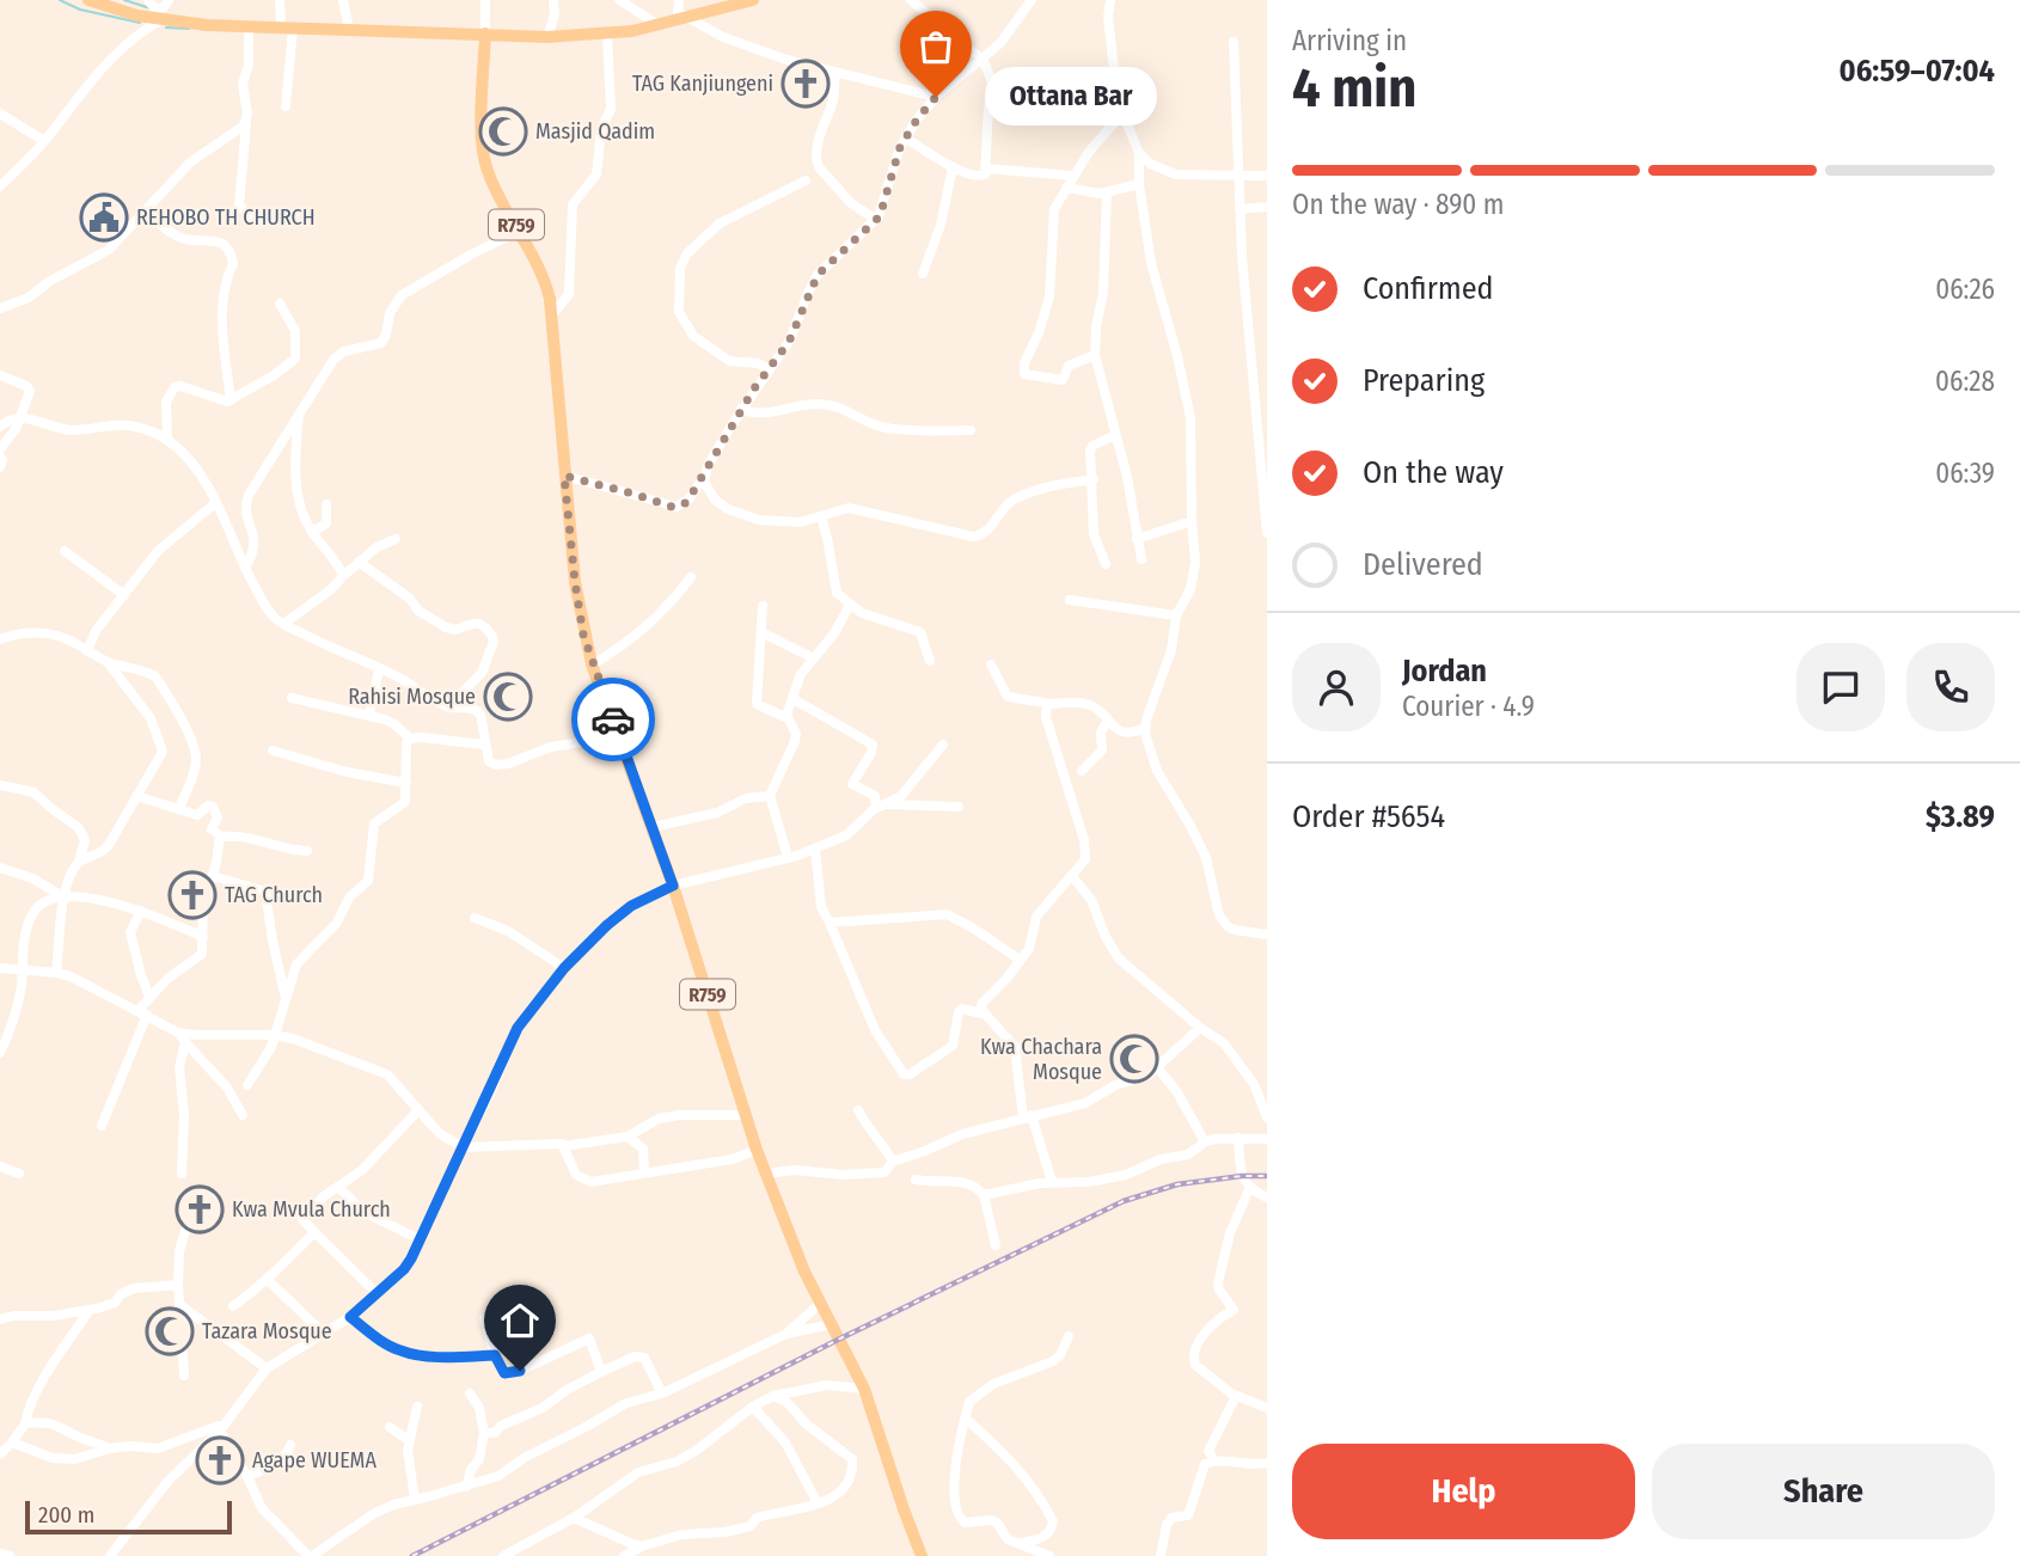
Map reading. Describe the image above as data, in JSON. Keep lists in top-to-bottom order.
{
  "streets": {
    "main road": ["R759"]
  },
  "places": {
    "church": [
      "TAG Kanjiungeni",
      "TAG Church",
      "Kwa Mvula Church",
      "Agape WUEMA"
    ],
    "other": ["Ottana Bar"],
    "mosque": [
      "Masjid Qadim",
      "Rahisi Mosque",
      "Kwa Chachara Mosque",
      "Tazara Mosque"
    ],
    "public building": ["REHOBO TH CHURCH"]
  },
  "scale_bar": "200 m",
  "page": {
    "heading": ["4 min", "Arriving in", "06:59–07:04"],
    "panel": [
      "Jordan",
      "Courier · 4.9",
      "Order #5654",
      "$3.89"
    ],
    "bubble": "Ottana Bar",
    "bar": "On the way · 890 m",
    "list": [
      ["Confirmed", "06:26"],
      ["Preparing", "06:28"],
      ["On the way", "06:39"],
      "Delivered"
    ],
    "buttons": ["Help", "Share"],
    "scale": "200 m"
  }
}
